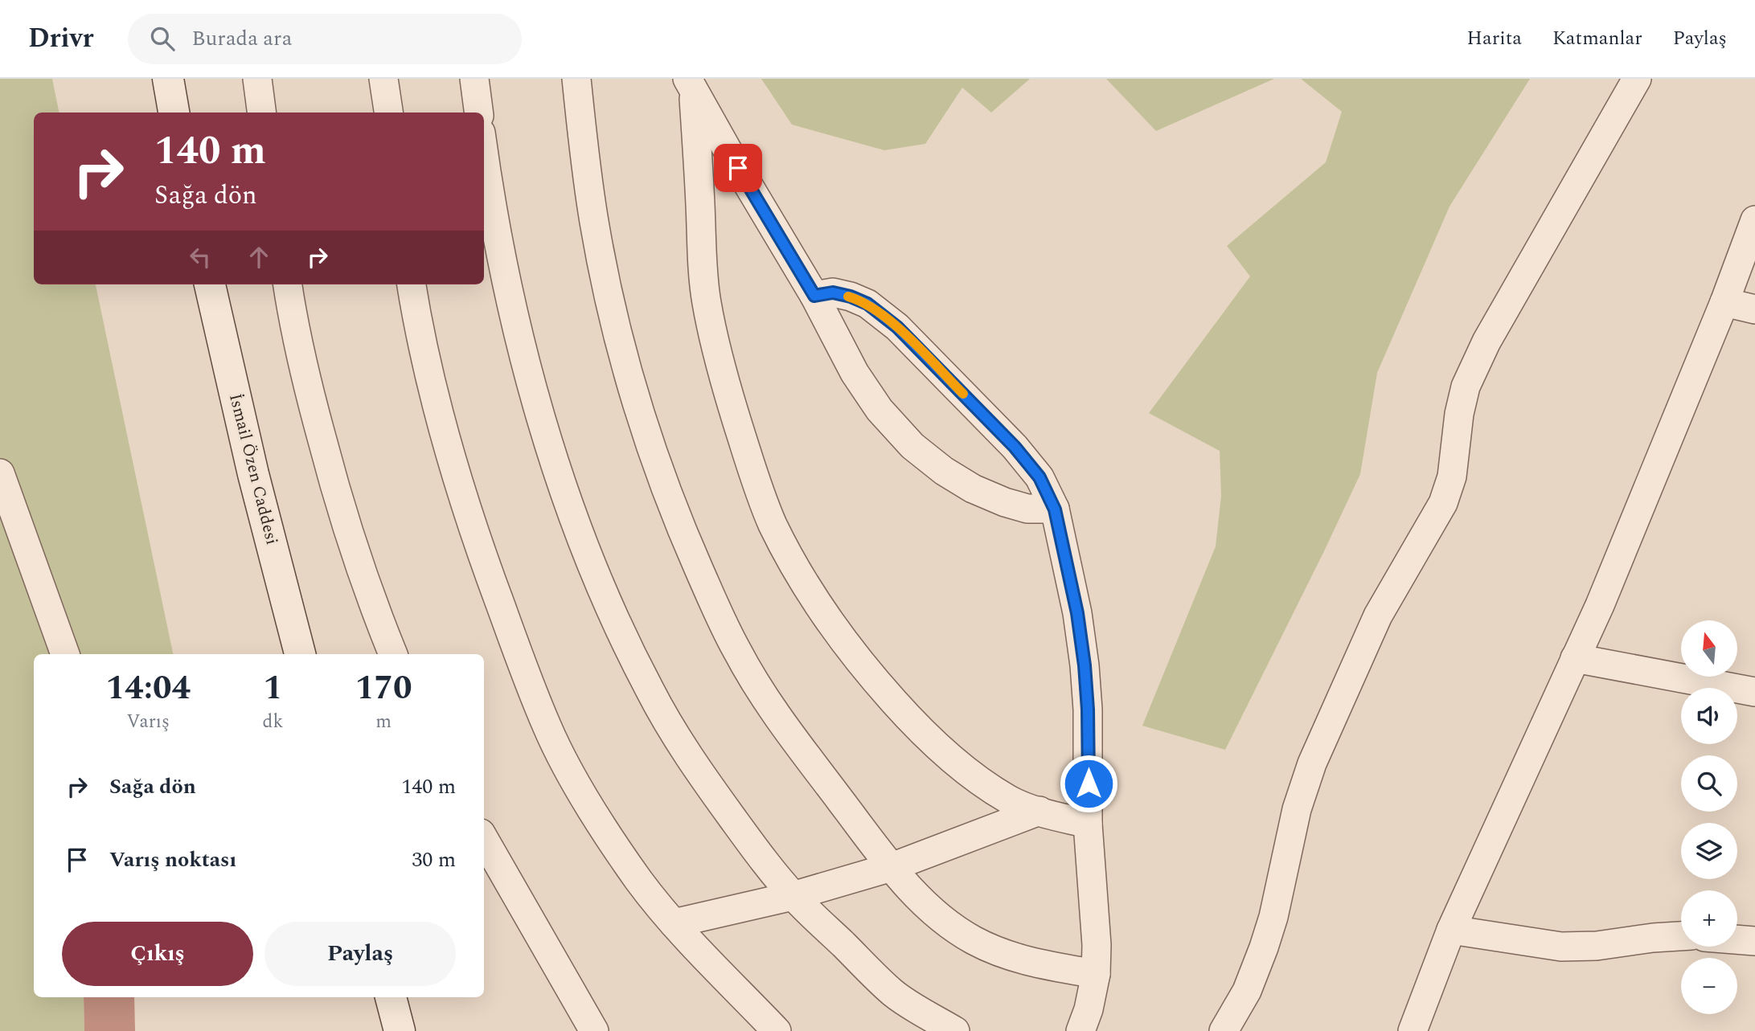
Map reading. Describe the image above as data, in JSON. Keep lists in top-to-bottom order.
{
  "streets": {
    "street": ["İsmail Özen Caddesi"]
  },
  "north": "top",
  "page": {
    "header": "Drivr",
    "search": "Burada ara",
    "nav": ["Harita", "Katmanlar", "Paylaş"],
    "turn": ["140 m", "Sağa dön"],
    "map_buttons": ["+", "−"],
    "eta": [
      "14:04",
      "Varış",
      "1",
      "dk",
      "170",
      "m"
    ],
    "list": [
      {
        "name": "Sağa dön",
        "value": "140 m"
      },
      {
        "name": "Varış noktası",
        "value": "30 m"
      }
    ],
    "buttons": ["Çıkış", "Paylaş"]
  }
}
